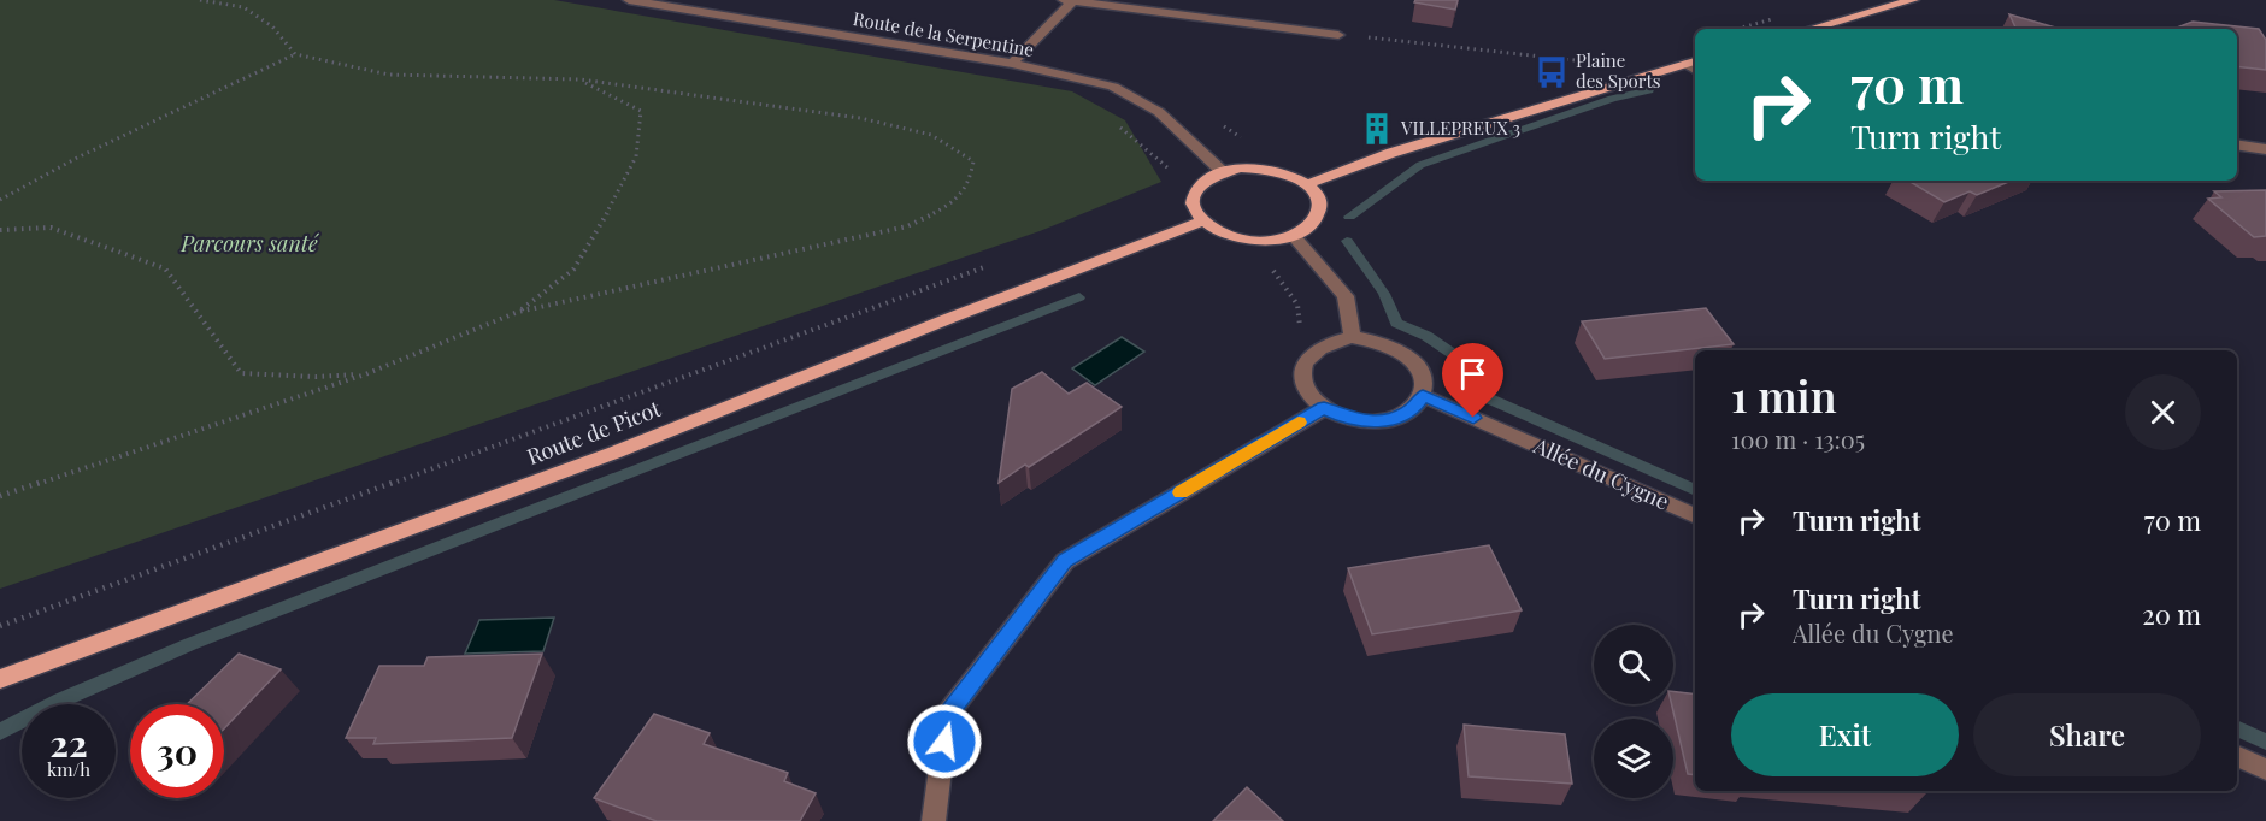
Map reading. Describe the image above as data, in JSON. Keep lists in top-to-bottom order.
{
  "streets": {
    "main road": ["Route de Picot"],
    "street": ["Route de la Serpentine", "Allée du Cygne"]
  },
  "crossings": [
    ["Route de la Serpentine", "Route de Picot"]
  ],
  "parks": ["Parcours santé"],
  "places": {
    "bus stop": ["Plaine des Sports"],
    "building": ["VILLEPREUX 3"]
  },
  "page": {
    "turn": ["70 m", "Turn right"],
    "heading": ["1 min", "100 m · 13:05"],
    "list": [
      {
        "name": "Turn right",
        "value": "70 m"
      },
      {
        "name": "Turn right",
        "note": "Allée du Cygne",
        "value": "20 m"
      }
    ],
    "buttons": ["Exit", "Share"],
    "speed": "22 km/h",
    "limit": "30"
  }
}
